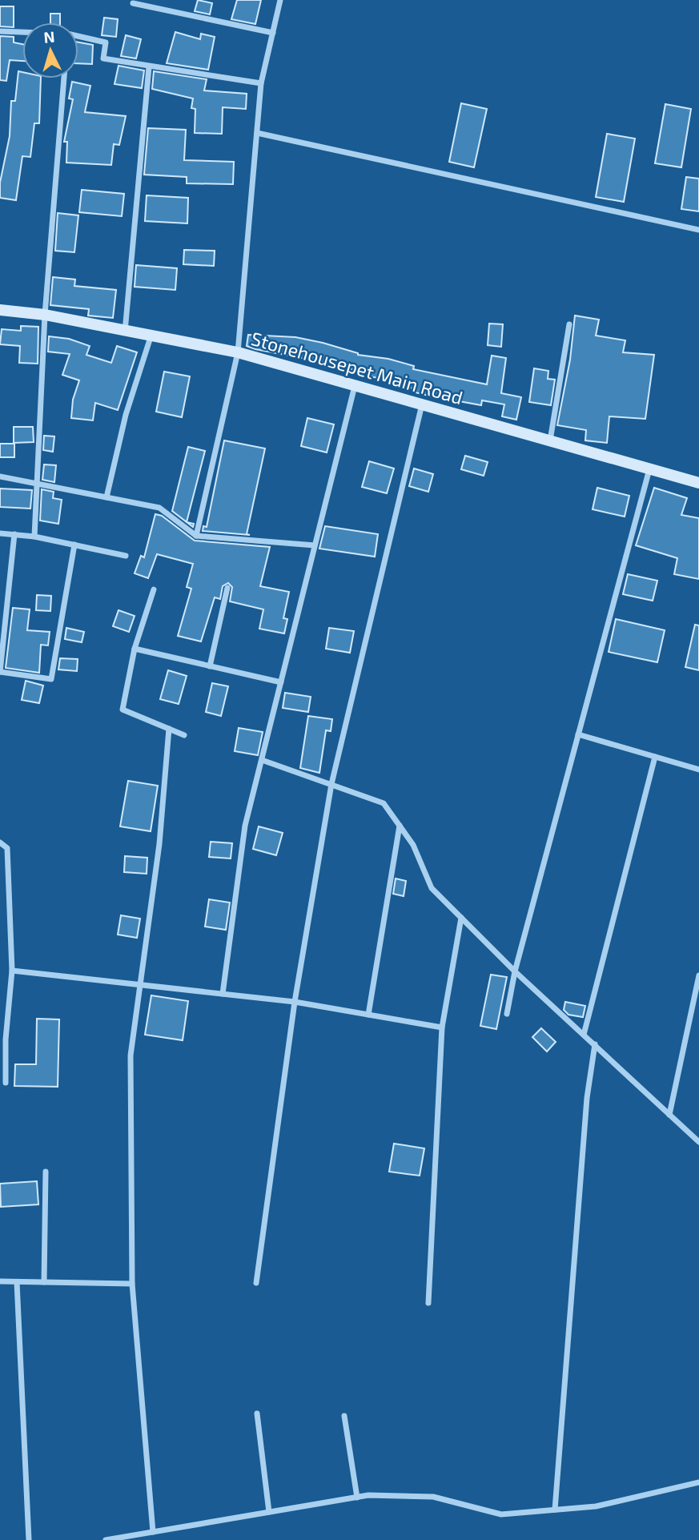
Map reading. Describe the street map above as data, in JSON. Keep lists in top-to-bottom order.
{
  "streets": {
    "main road": ["Stonehousepet Main Road"]
  },
  "north": "top"
}
